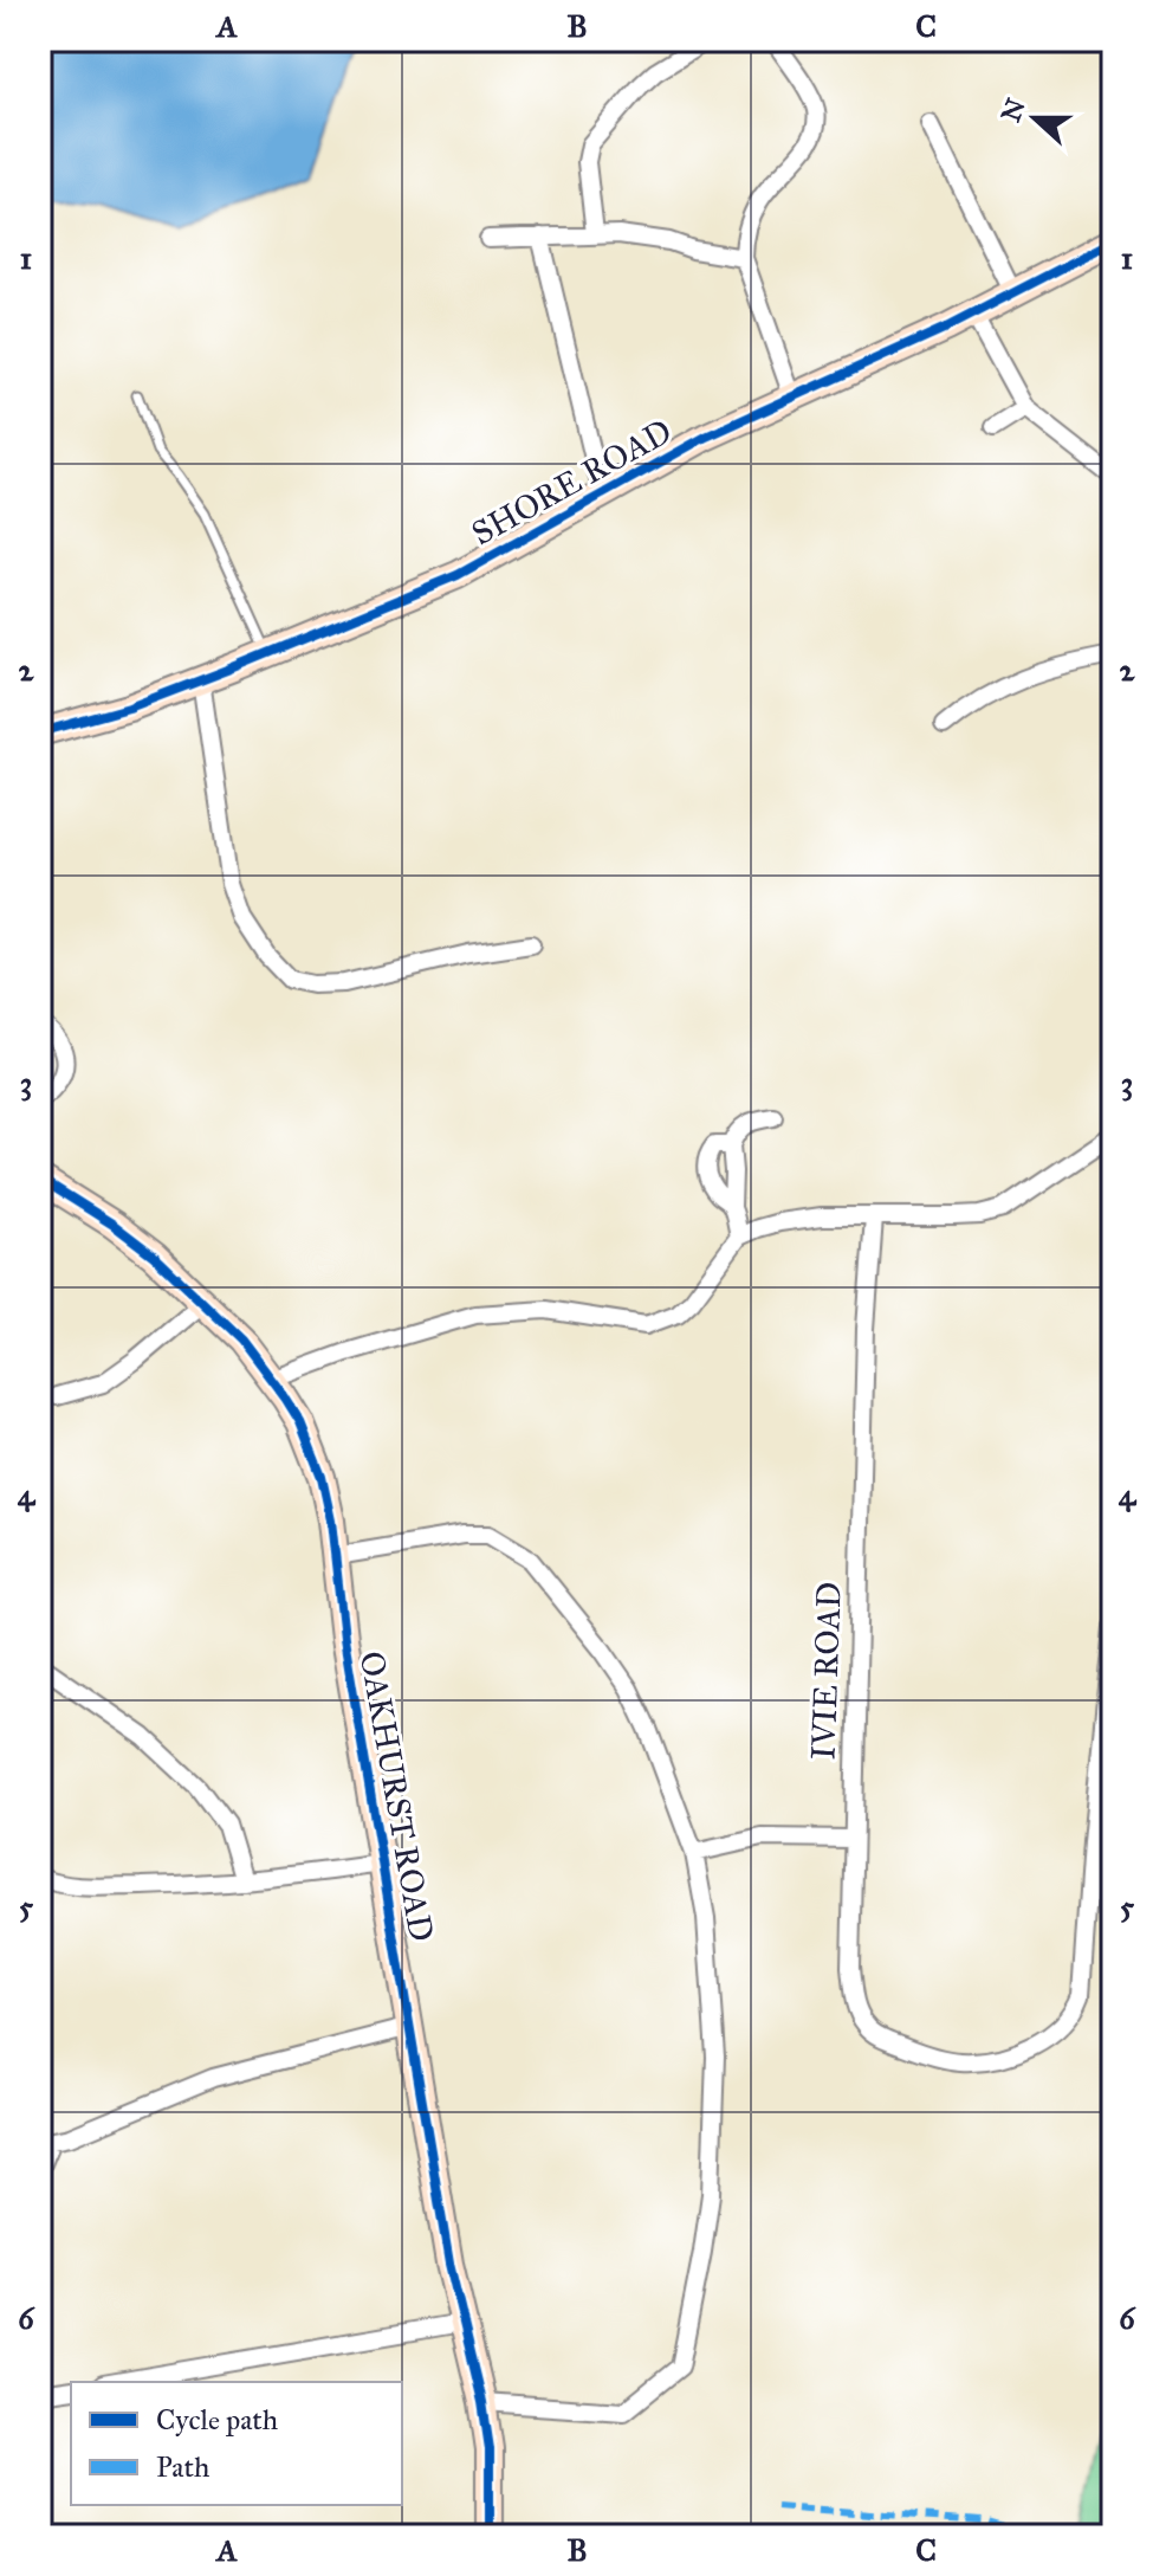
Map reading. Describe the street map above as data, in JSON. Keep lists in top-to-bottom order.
{
  "streets": {
    "street": ["SHORE ROAD", "IVIE ROAD", "OAKHURST ROAD"]
  },
  "legend": ["Cycle path", "Path"],
  "north": "left",
  "grid": {
    "columns": ["A", "B", "C"],
    "rows": [
      "1",
      "2",
      "3",
      "4",
      "5",
      "6"
    ]
  }
}
